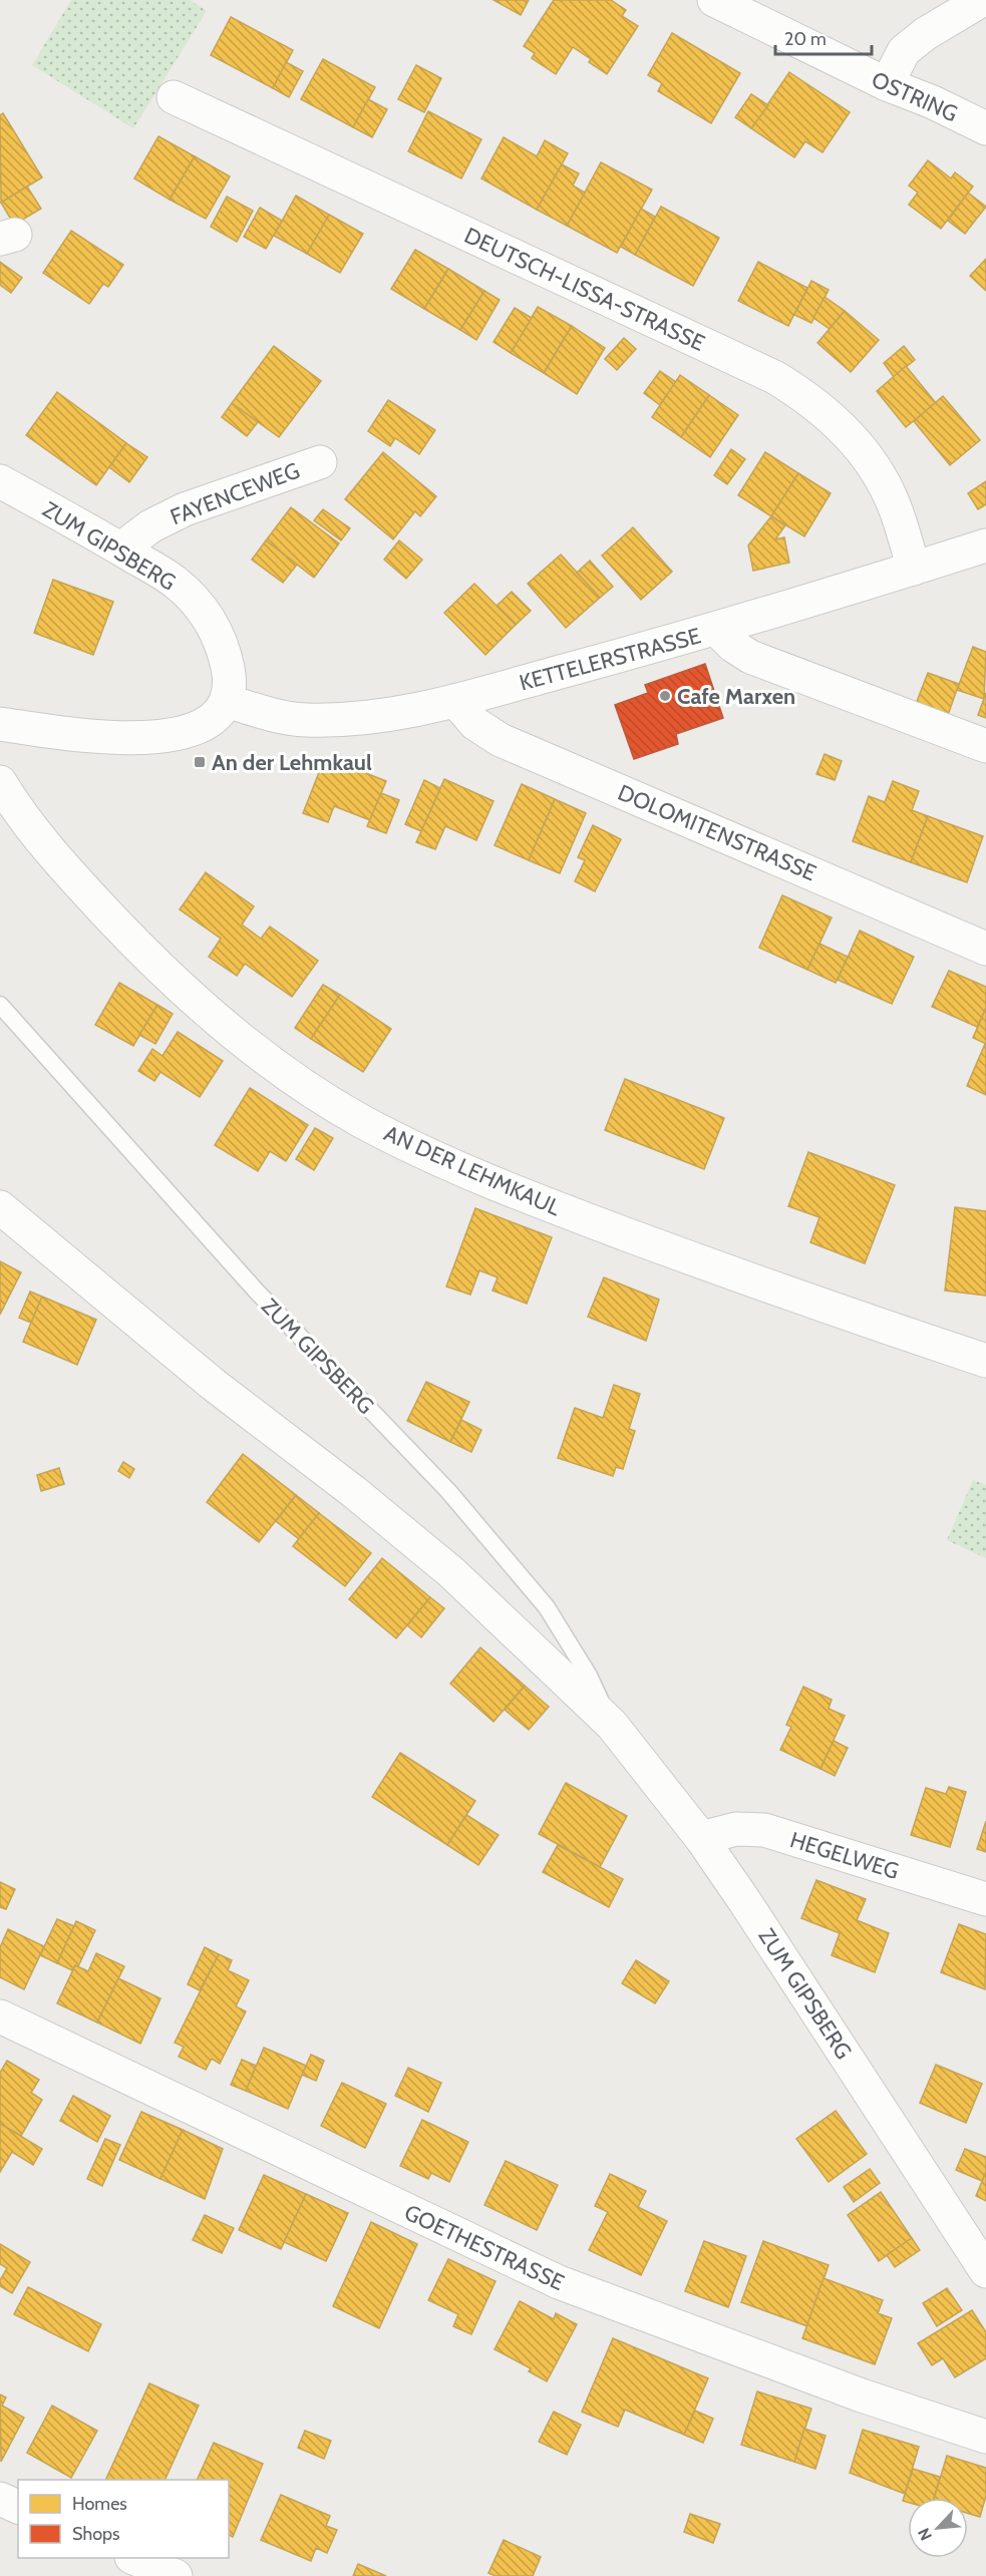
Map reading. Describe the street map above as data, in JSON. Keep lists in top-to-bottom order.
{
  "streets": {
    "street": [
      "OSTRING",
      "DEUTSCH-LISSA-STRASSE",
      "FAYENCEWEG",
      "ZUM GIPSBERG",
      "KETTELERSTRASSE",
      "DOLOMITENSTRASSE",
      "AN DER LEHMKAUL",
      "HEGELWEG",
      "GOETHESTRASSE"
    ]
  },
  "crossings": [
    ["DEUTSCH-LISSA-STRASSE", "KETTELERSTRASSE"],
    ["FAYENCEWEG", "ZUM GIPSBERG"],
    ["ZUM GIPSBERG", "KETTELERSTRASSE"],
    ["ZUM GIPSBERG", "HEGELWEG"],
    ["KETTELERSTRASSE", "DOLOMITENSTRASSE"]
  ],
  "places": {
    "other": ["Cafe Marxen"],
    "transit": ["An der Lehmkaul"]
  },
  "legend": ["Homes", "Shops"],
  "scale_bar": "20 m",
  "north": "bottom left"
}
